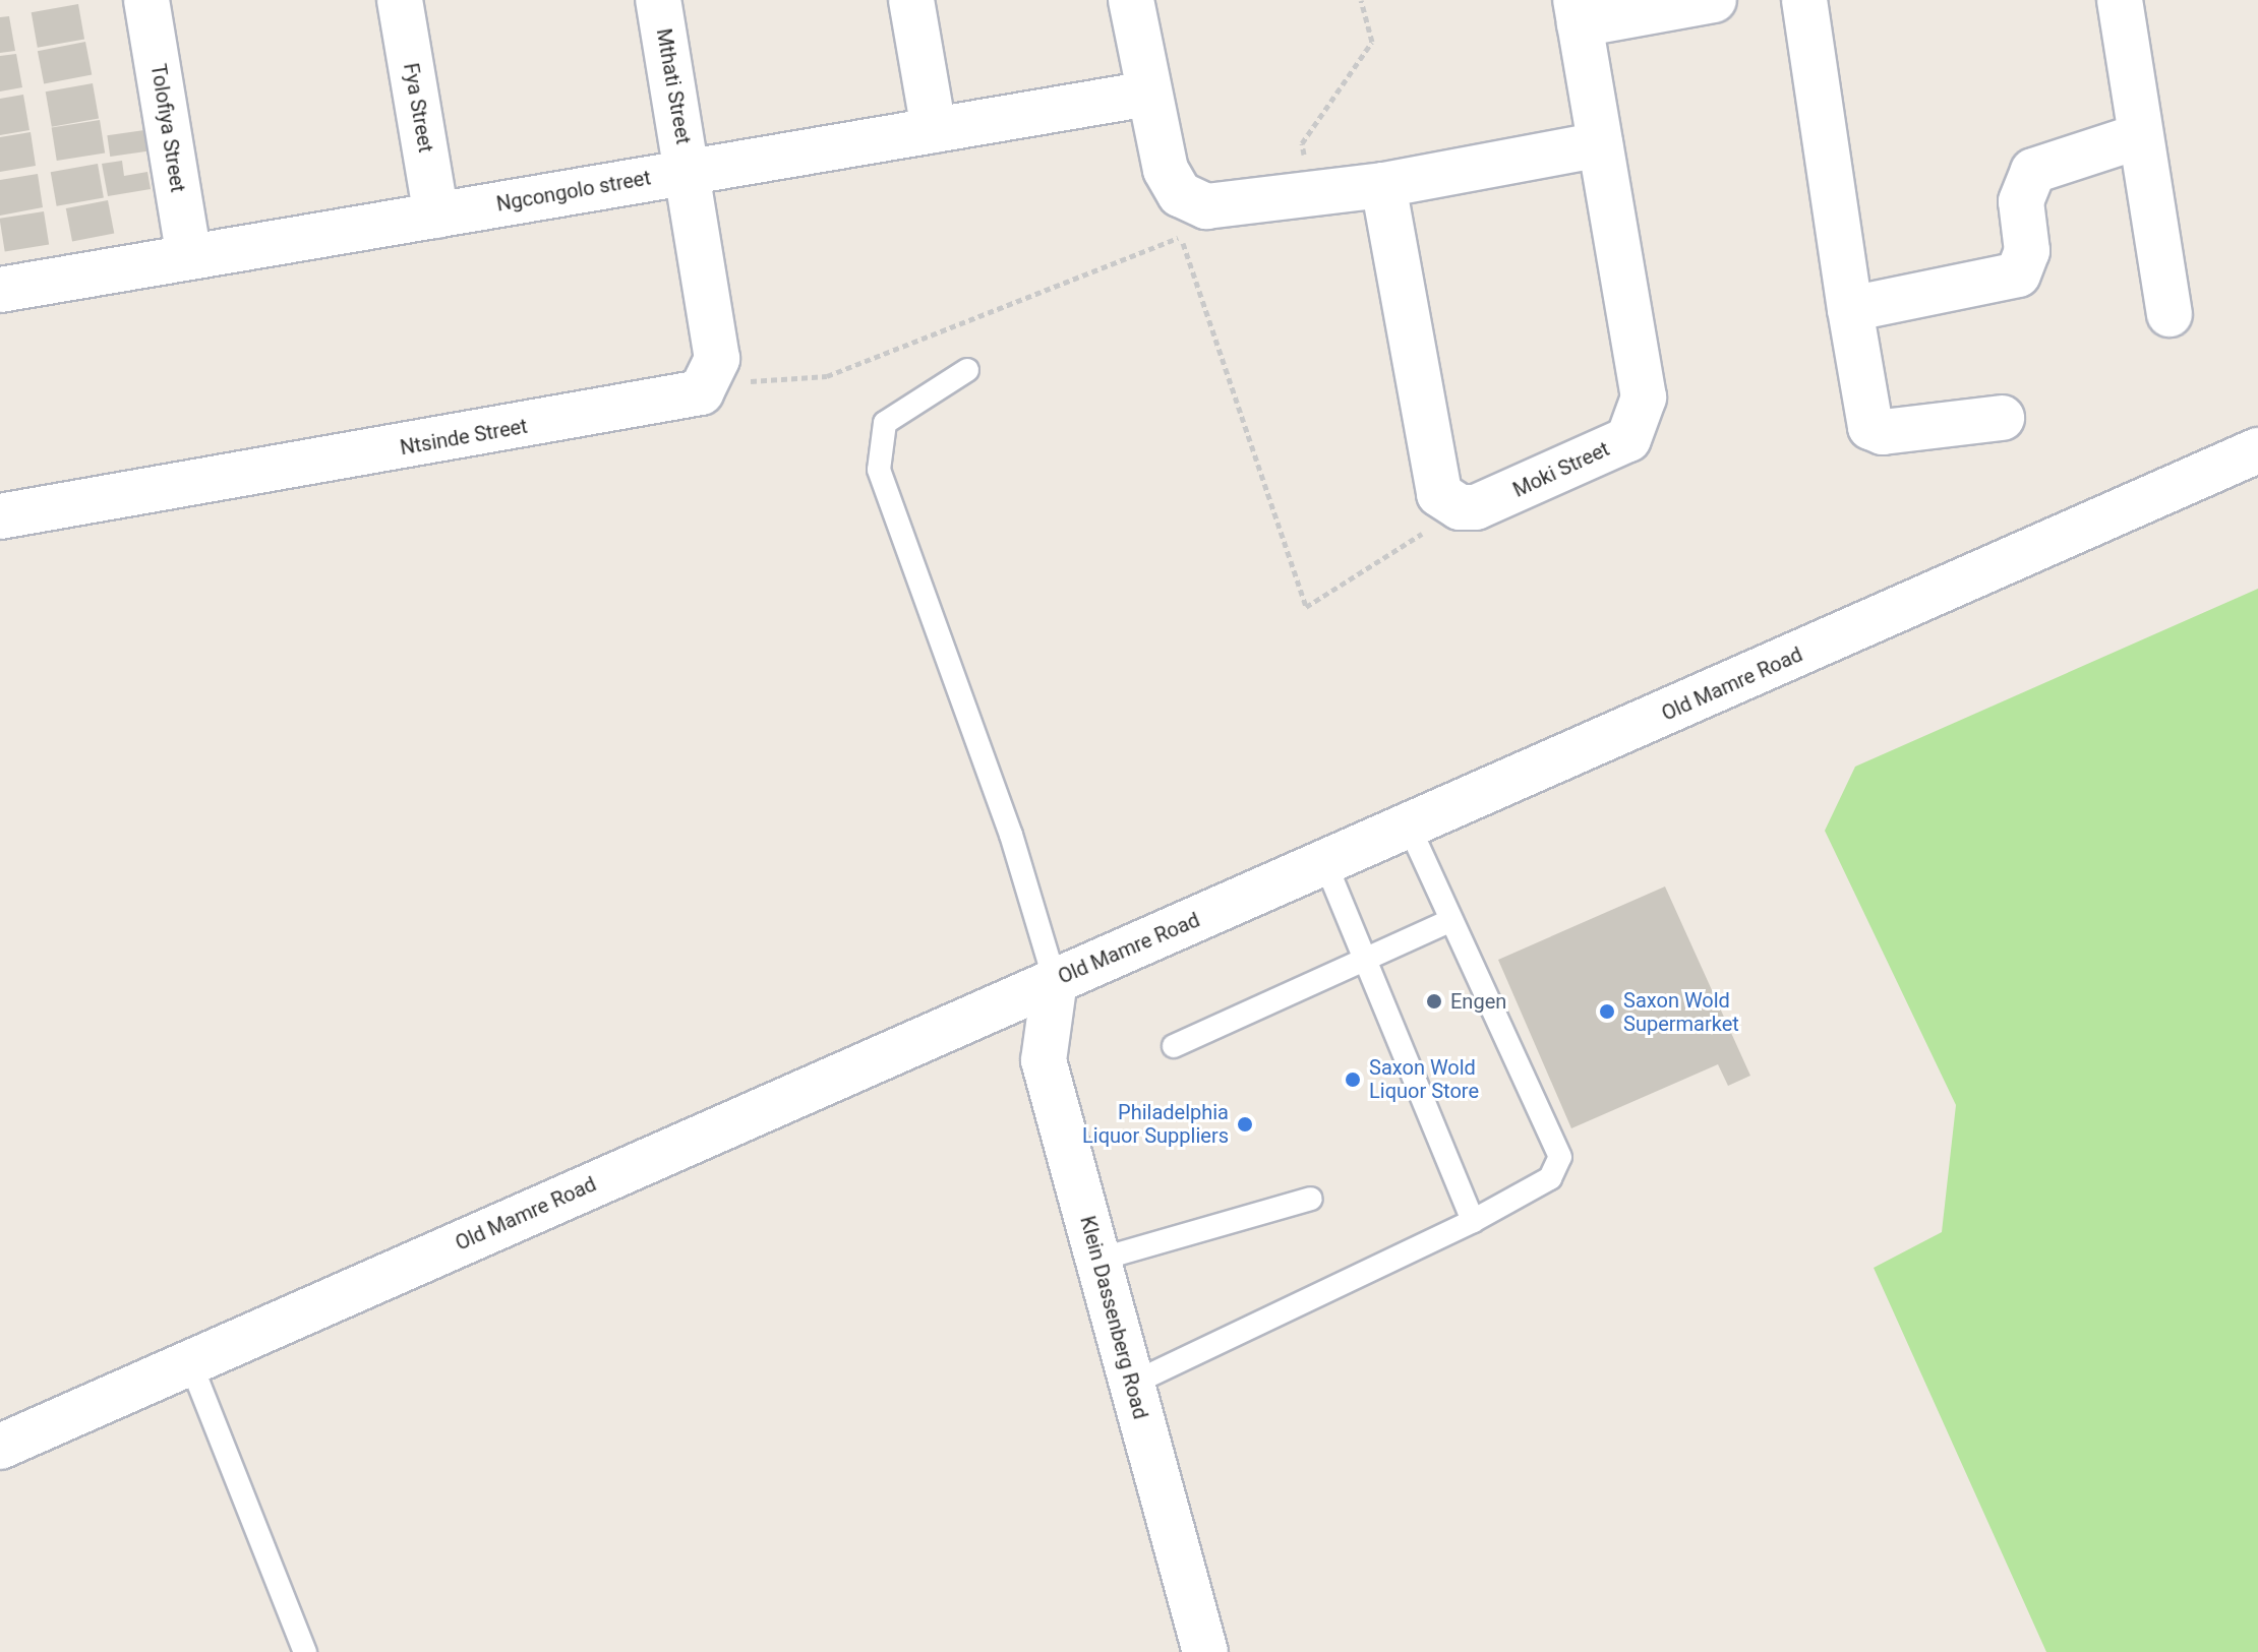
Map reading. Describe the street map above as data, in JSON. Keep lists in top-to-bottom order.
{
  "streets": {
    "street": [
      "Mthati Street",
      "Fya Street",
      "Tolofiya Street",
      "Ngcongolo street",
      "Ntsinde Street",
      "Moki Street",
      "Old Mamre Road",
      "Klein Dassenberg Road"
    ]
  },
  "crossings": [
    ["Mthati Street", "Ngcongolo street"],
    ["Fya Street", "Ngcongolo street"],
    ["Tolofiya Street", "Ngcongolo street"],
    ["Old Mamre Road", "Klein Dassenberg Road"]
  ],
  "places": [
    "Engen",
    "Saxon Wold Supermarket",
    "Saxon Wold Liquor Store",
    "Philadelphia Liquor Suppliers"
  ]
}
